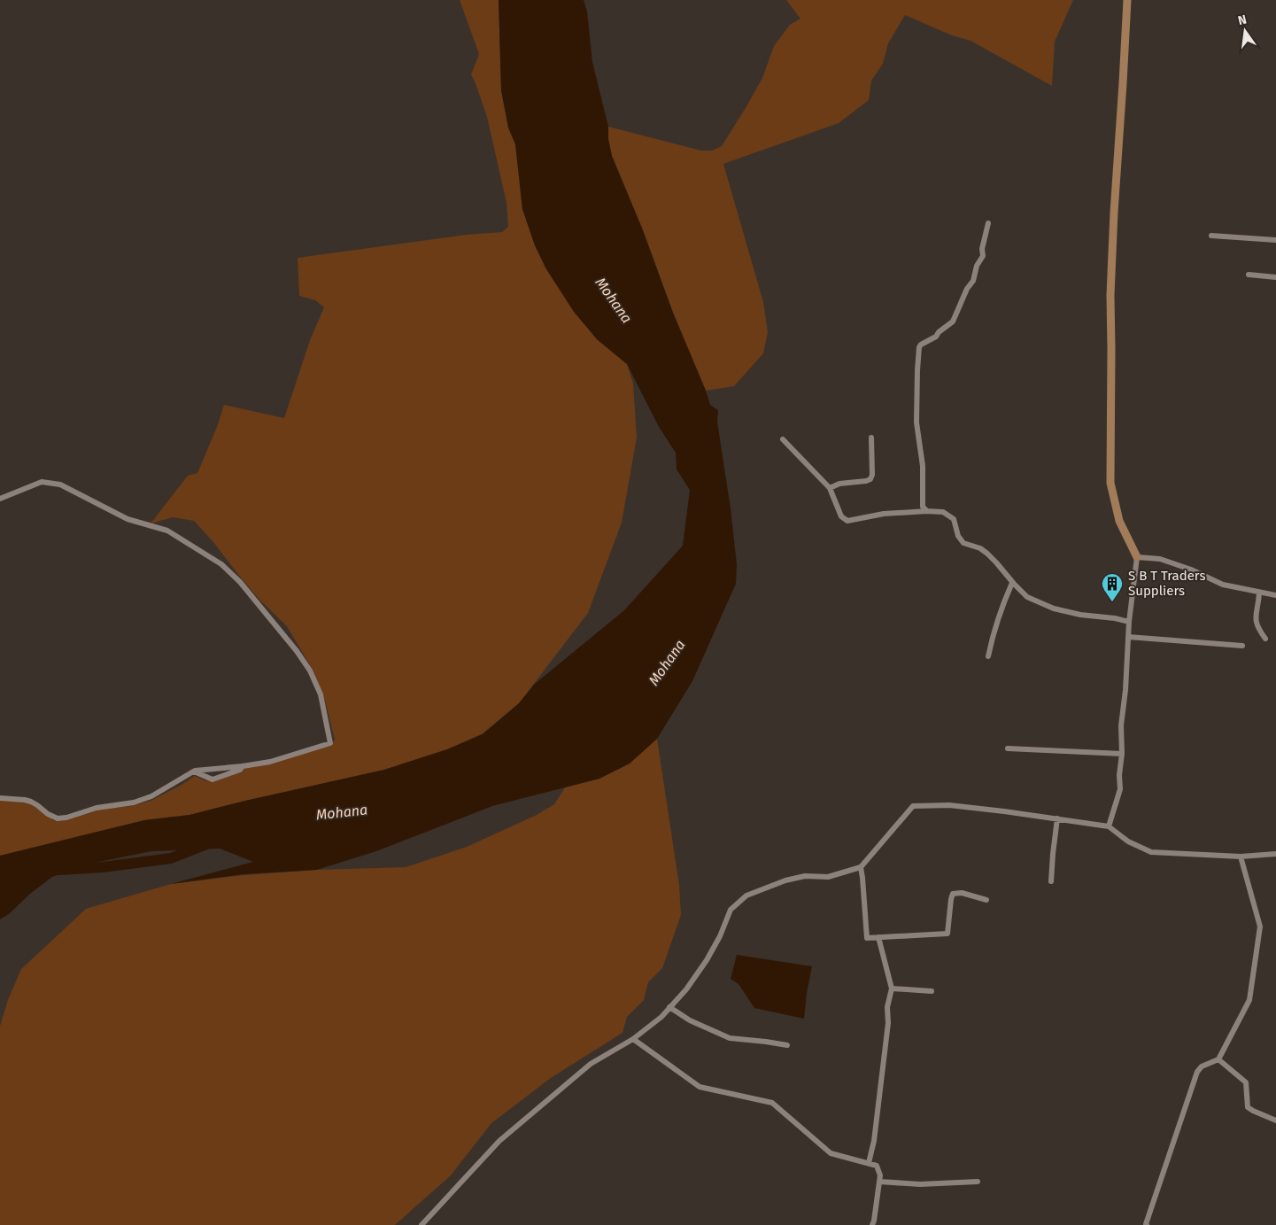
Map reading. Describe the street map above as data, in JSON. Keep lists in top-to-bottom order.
{
  "water": ["Mohana"],
  "places": {
    "building": ["S B T Traders Suppliers"]
  },
  "north": "top"
}
